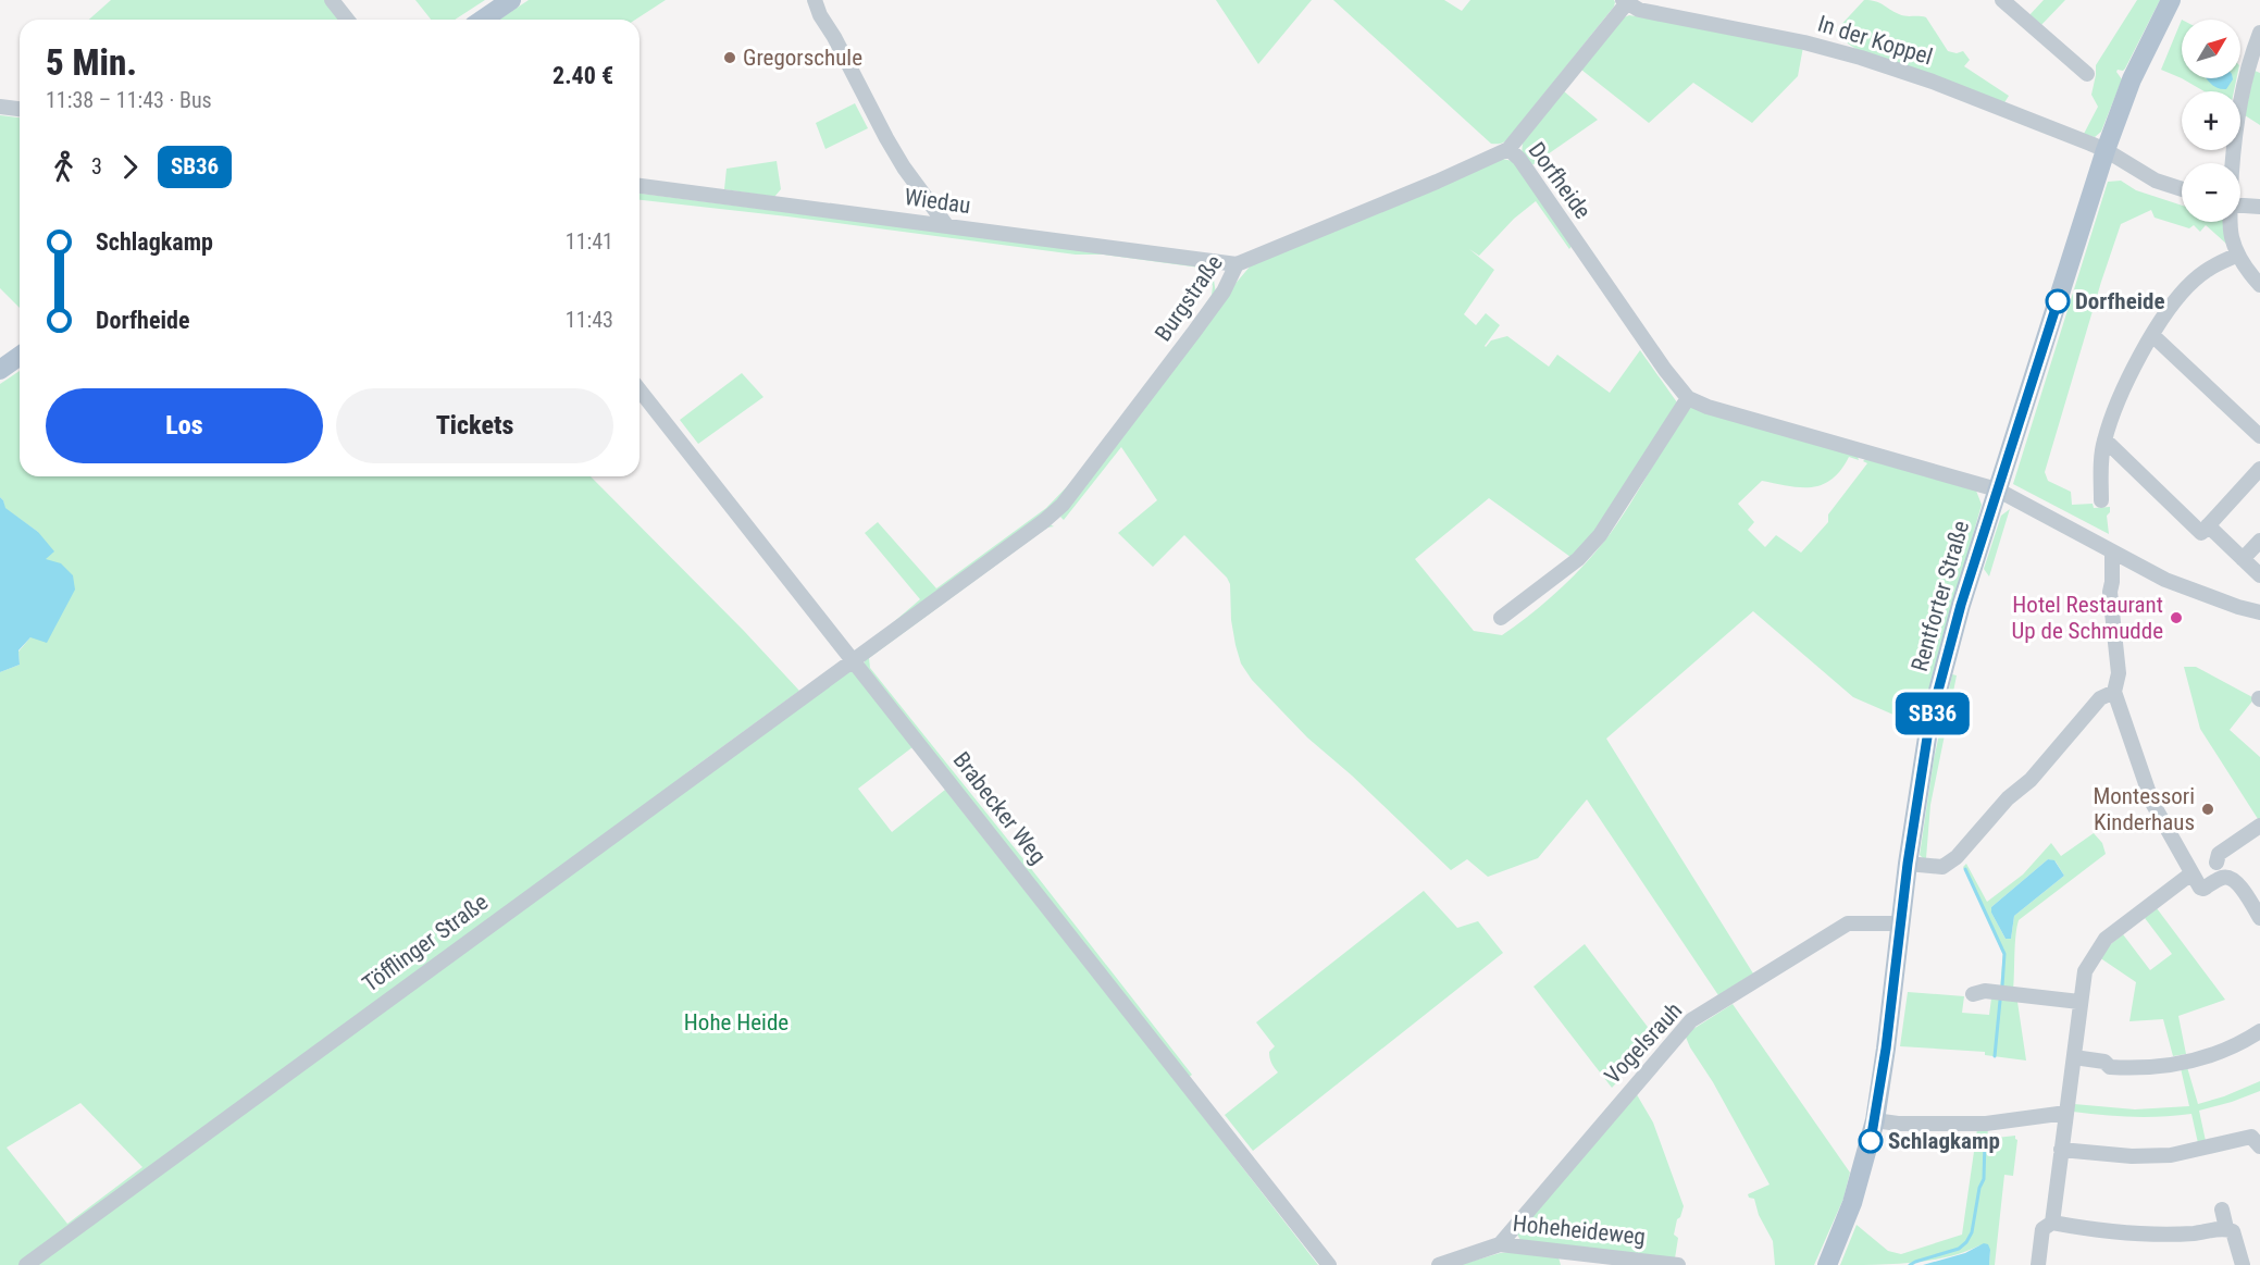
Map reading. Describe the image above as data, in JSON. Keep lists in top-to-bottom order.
{
  "streets": {
    "main road": ["Rentforter Straße"],
    "street": [
      "In der Koppel",
      "Dorfheide",
      "Wiedau",
      "Burgstraße",
      "Brabecker Weg",
      "Töfflinger Straße",
      "Vogelsrauh",
      "Hoheheideweg"
    ]
  },
  "crossings": [
    ["In der Koppel", "Burgstraße"],
    ["In der Koppel", "Rentforter Straße"],
    ["Dorfheide", "Burgstraße"],
    ["Dorfheide", "Rentforter Straße"],
    ["Wiedau", "Burgstraße"],
    ["Burgstraße", "Brabecker Weg"],
    ["Burgstraße", "Töfflinger Straße"],
    ["Rentforter Straße", "Vogelsrauh"],
    ["Brabecker Weg", "Töfflinger Straße"],
    ["Vogelsrauh", "Hoheheideweg"]
  ],
  "parks": ["Hohe Heide"],
  "places": [
    "Gregorschule",
    "Dorfheide",
    "Hotel Restaurant Up de Schmudde",
    "Montessori Kinderhaus",
    "Schlagkamp"
  ],
  "lines": ["bus line SB36"],
  "north": "top right",
  "page": {
    "on_map": "SB36",
    "map_buttons": ["+", "−"],
    "heading": ["5 Min.", "11:38 – 11:43 · Bus", "2.40 €"],
    "legs": ["3", "SB36"],
    "list": [
      {
        "name": "Schlagkamp",
        "value": "11:41"
      },
      {
        "name": "Dorfheide",
        "value": "11:43"
      }
    ],
    "buttons": ["Los", "Tickets"]
  }
}
